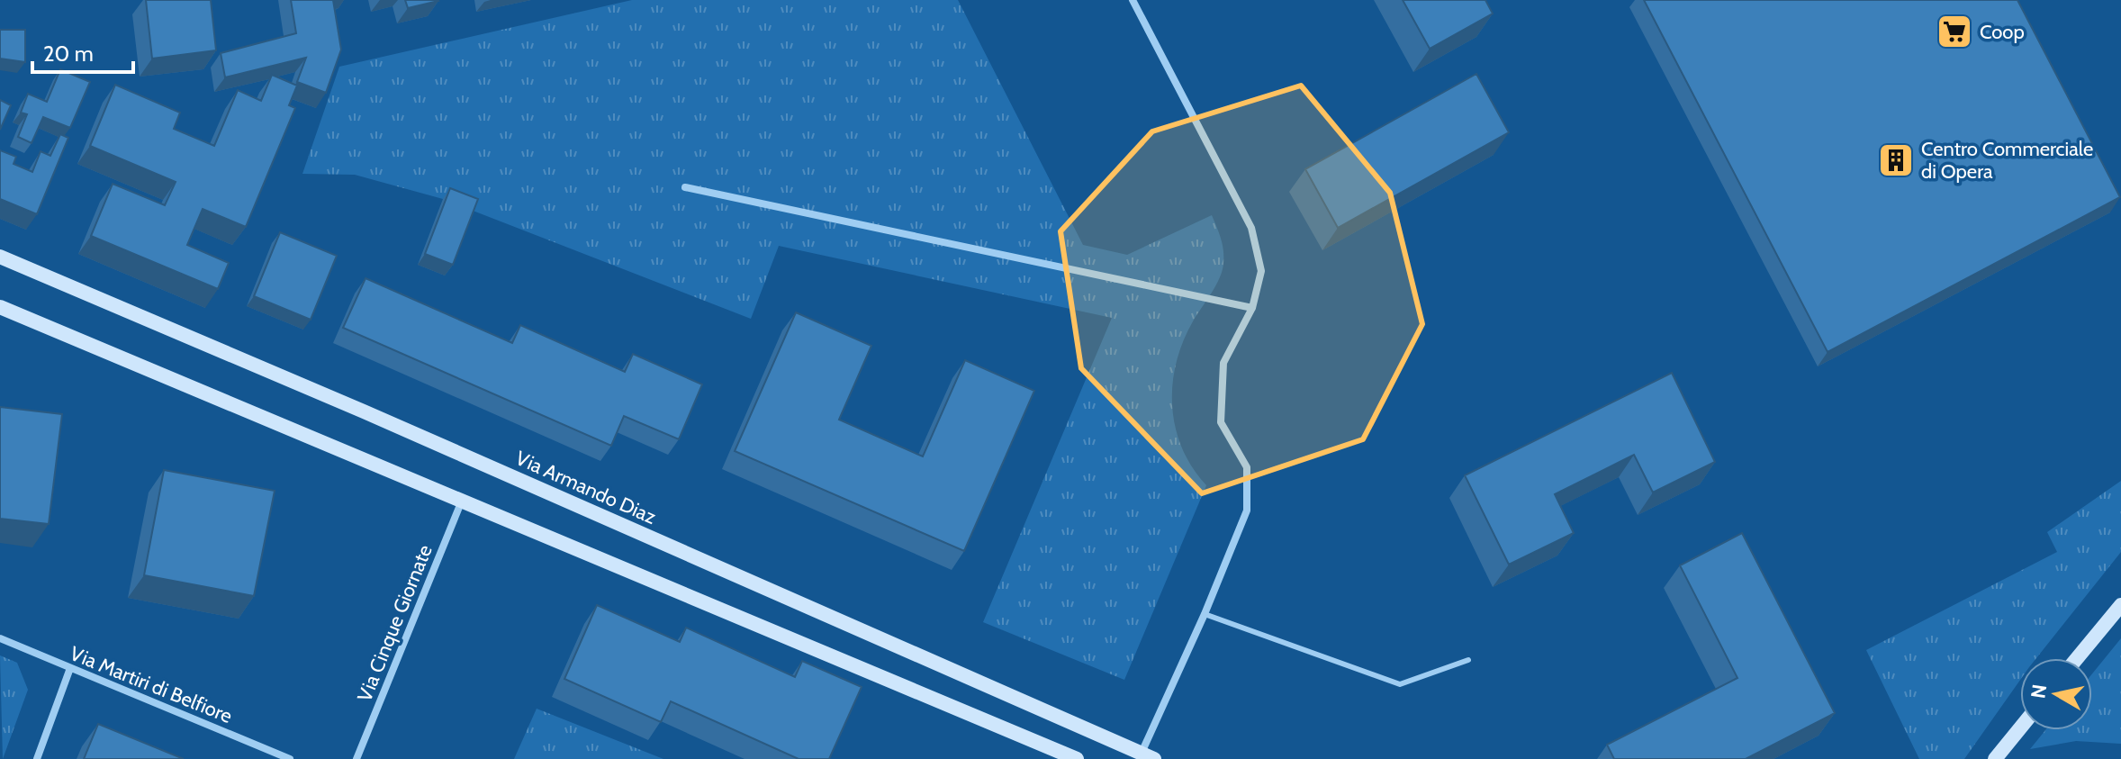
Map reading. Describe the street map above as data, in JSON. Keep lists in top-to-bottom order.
{
  "streets": {
    "street": ["Via Armando Diaz", "Via Cinque Giornate", "Via Martiri di Belfiore"]
  },
  "places": {
    "supermarket": ["Coop"],
    "building": ["Centro Commerciale di Opera"]
  },
  "scale_bar": "20 m",
  "north": "left"
}
